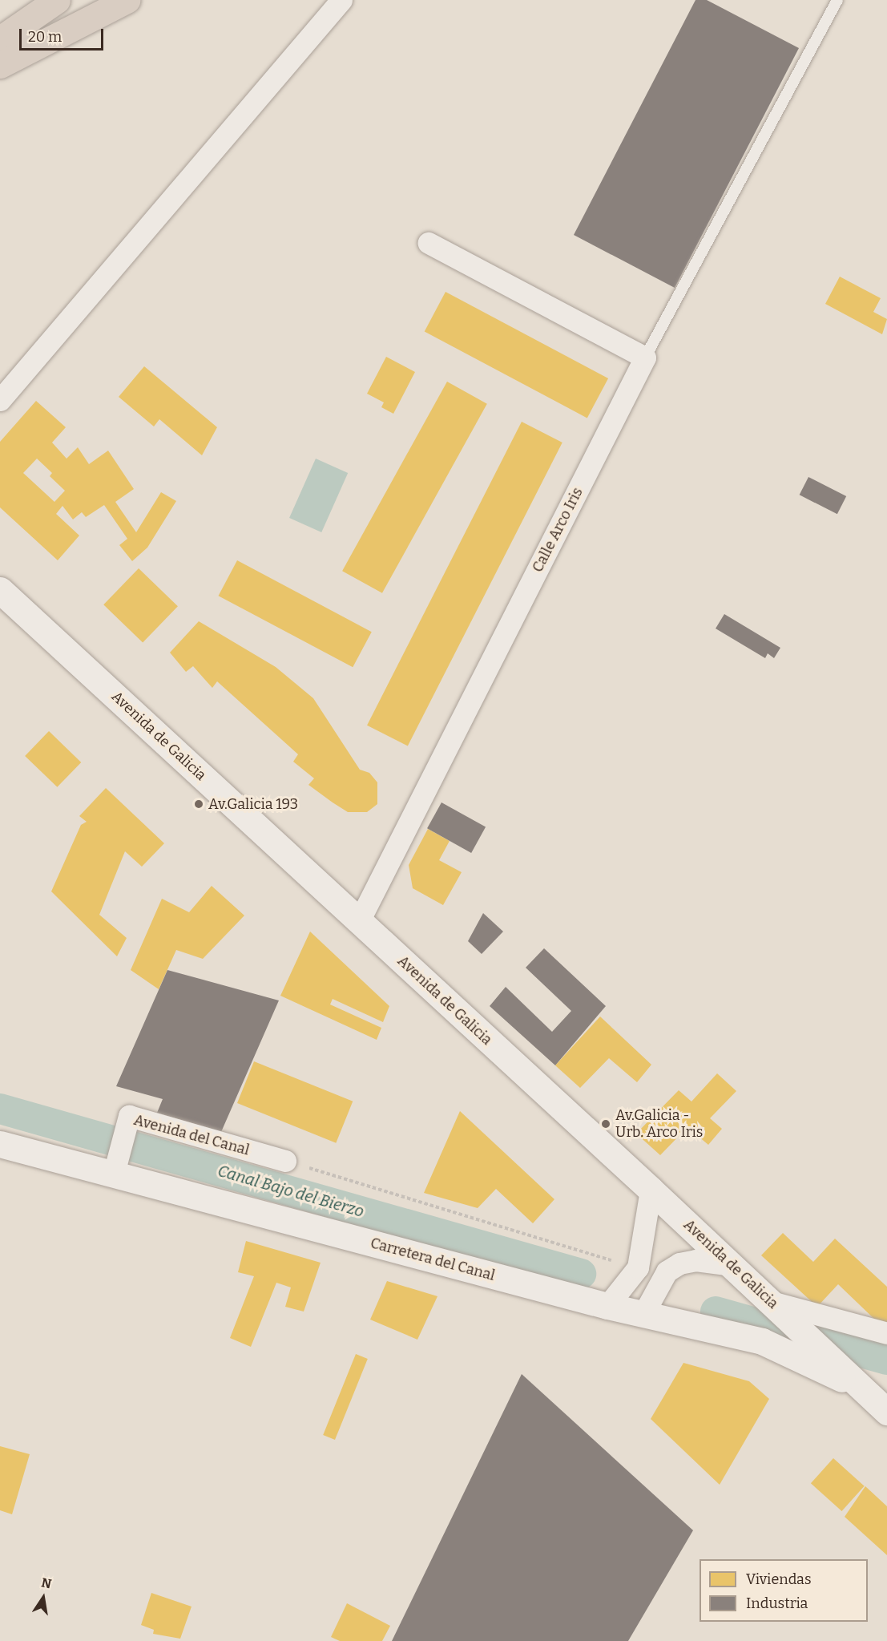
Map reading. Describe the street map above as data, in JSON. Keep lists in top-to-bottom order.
{
  "streets": {
    "main road": ["Avenida de Galicia", "Carretera del Canal"],
    "street": ["Calle Arco Iris", "Avenida del Canal"]
  },
  "crossings": [
    ["Calle Arco Iris", "Avenida de Galicia"],
    ["Avenida de Galicia", "Carretera del Canal"],
    ["Avenida del Canal", "Carretera del Canal"]
  ],
  "water": ["Canal Bajo del Bierzo"],
  "places": ["Av.Galicia 193", "Av.Galicia - Urb. Arco Iris"],
  "legend": ["Viviendas", "Industria"],
  "scale_bar": "20 m",
  "north": "top"
}
